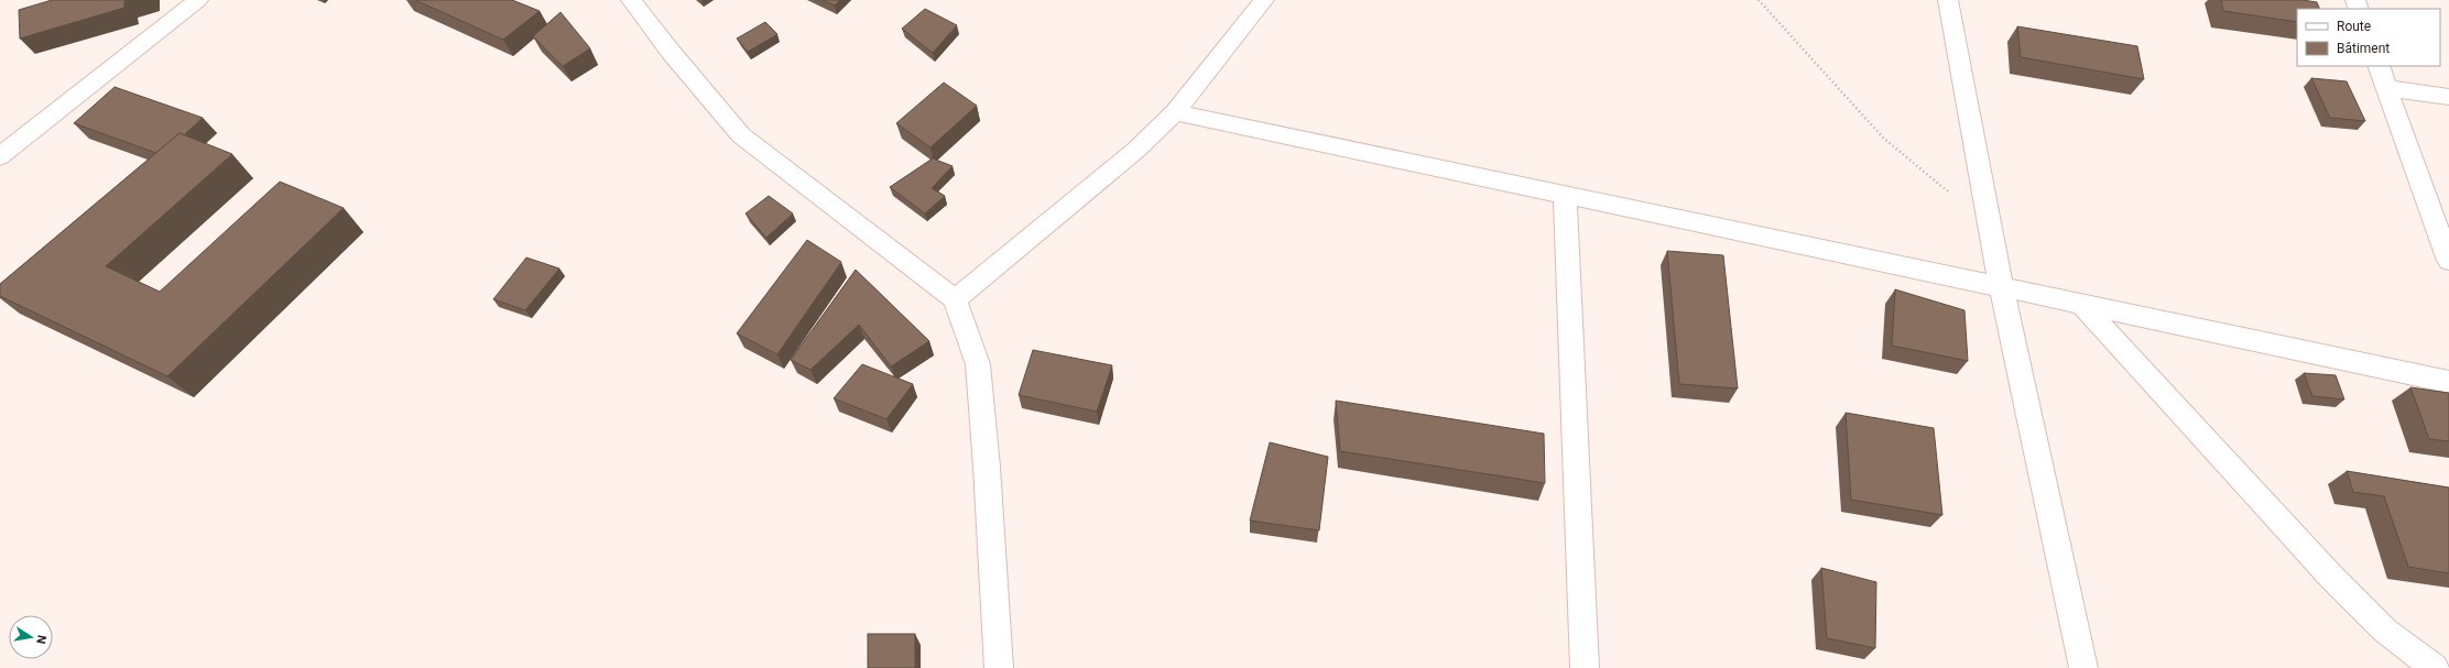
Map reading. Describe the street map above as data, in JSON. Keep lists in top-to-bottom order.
{
  "legend": ["Route", "Bâtiment"],
  "north": "right"
}
